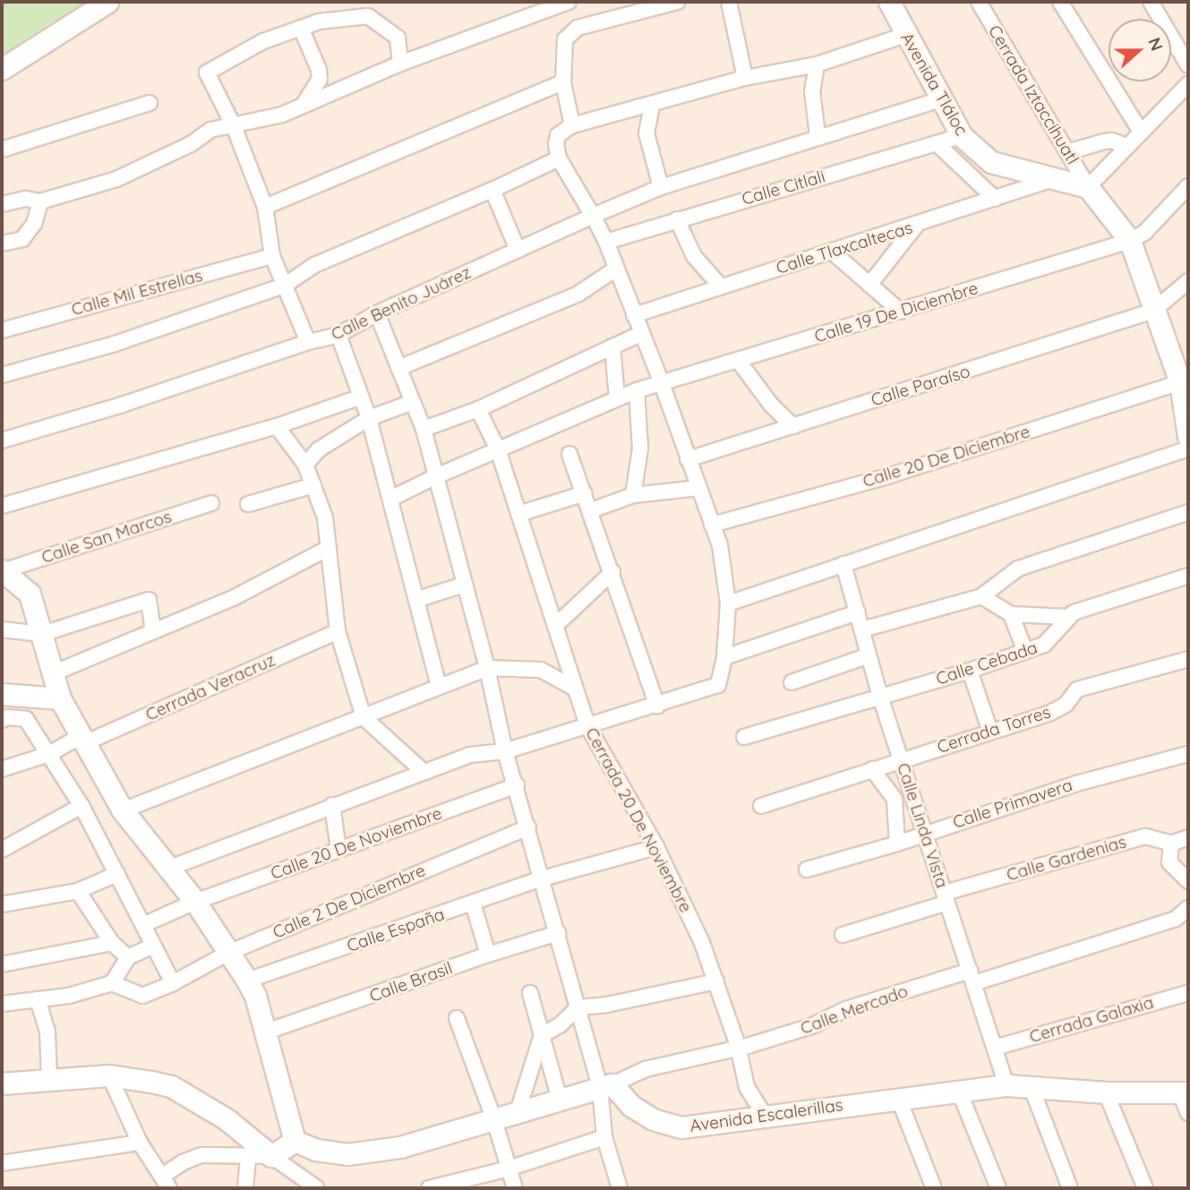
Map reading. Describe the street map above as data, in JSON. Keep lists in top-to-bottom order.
{
  "streets": {
    "main road": ["Avenida Tláloc", "Avenida Escalerillas"],
    "street": [
      "Cerrada Iztaccihuatl",
      "Calle Citlali",
      "Calle Tlaxcaltecas",
      "Calle Mil Estrellas",
      "Calle Benito Juárez",
      "Calle 19 De Diciembre",
      "Calle Paraíso",
      "Calle 20 De Diciembre",
      "Calle San Marcos",
      "Calle Cebada",
      "Cerrada Veracruz",
      "Cerrada Torres",
      "Calle Primavera",
      "Cerrada 20 De Noviembre",
      "Calle Linda Vista",
      "Calle 20 De Noviembre",
      "Calle Gardenias",
      "Calle 2 De Diciembre",
      "Calle España",
      "Calle Brasil",
      "Calle Mercado",
      "Cerrada Galaxia"
    ]
  },
  "crossings": [
    ["Avenida Tláloc", "Cerrada Iztaccihuatl"],
    ["Avenida Tláloc", "Calle Citlali"],
    ["Avenida Tláloc", "Calle Tlaxcaltecas"],
    ["Avenida Tláloc", "Calle Benito Juárez"],
    ["Calle 19 De Diciembre", "Cerrada 20 De Noviembre"],
    ["Calle Cebada", "Calle Linda Vista"],
    ["Cerrada Torres", "Calle Linda Vista"],
    ["Calle Primavera", "Calle Linda Vista"],
    ["Cerrada 20 De Noviembre", "Calle España"],
    ["Cerrada 20 De Noviembre", "Calle Mercado"],
    ["Cerrada 20 De Noviembre", "Avenida Escalerillas"],
    ["Calle Linda Vista", "Calle Gardenias"],
    ["Calle Linda Vista", "Calle Mercado"],
    ["Calle Linda Vista", "Cerrada Galaxia"],
    ["Calle Linda Vista", "Avenida Escalerillas"],
    ["Calle Mercado", "Avenida Escalerillas"]
  ],
  "north": "right"
}
